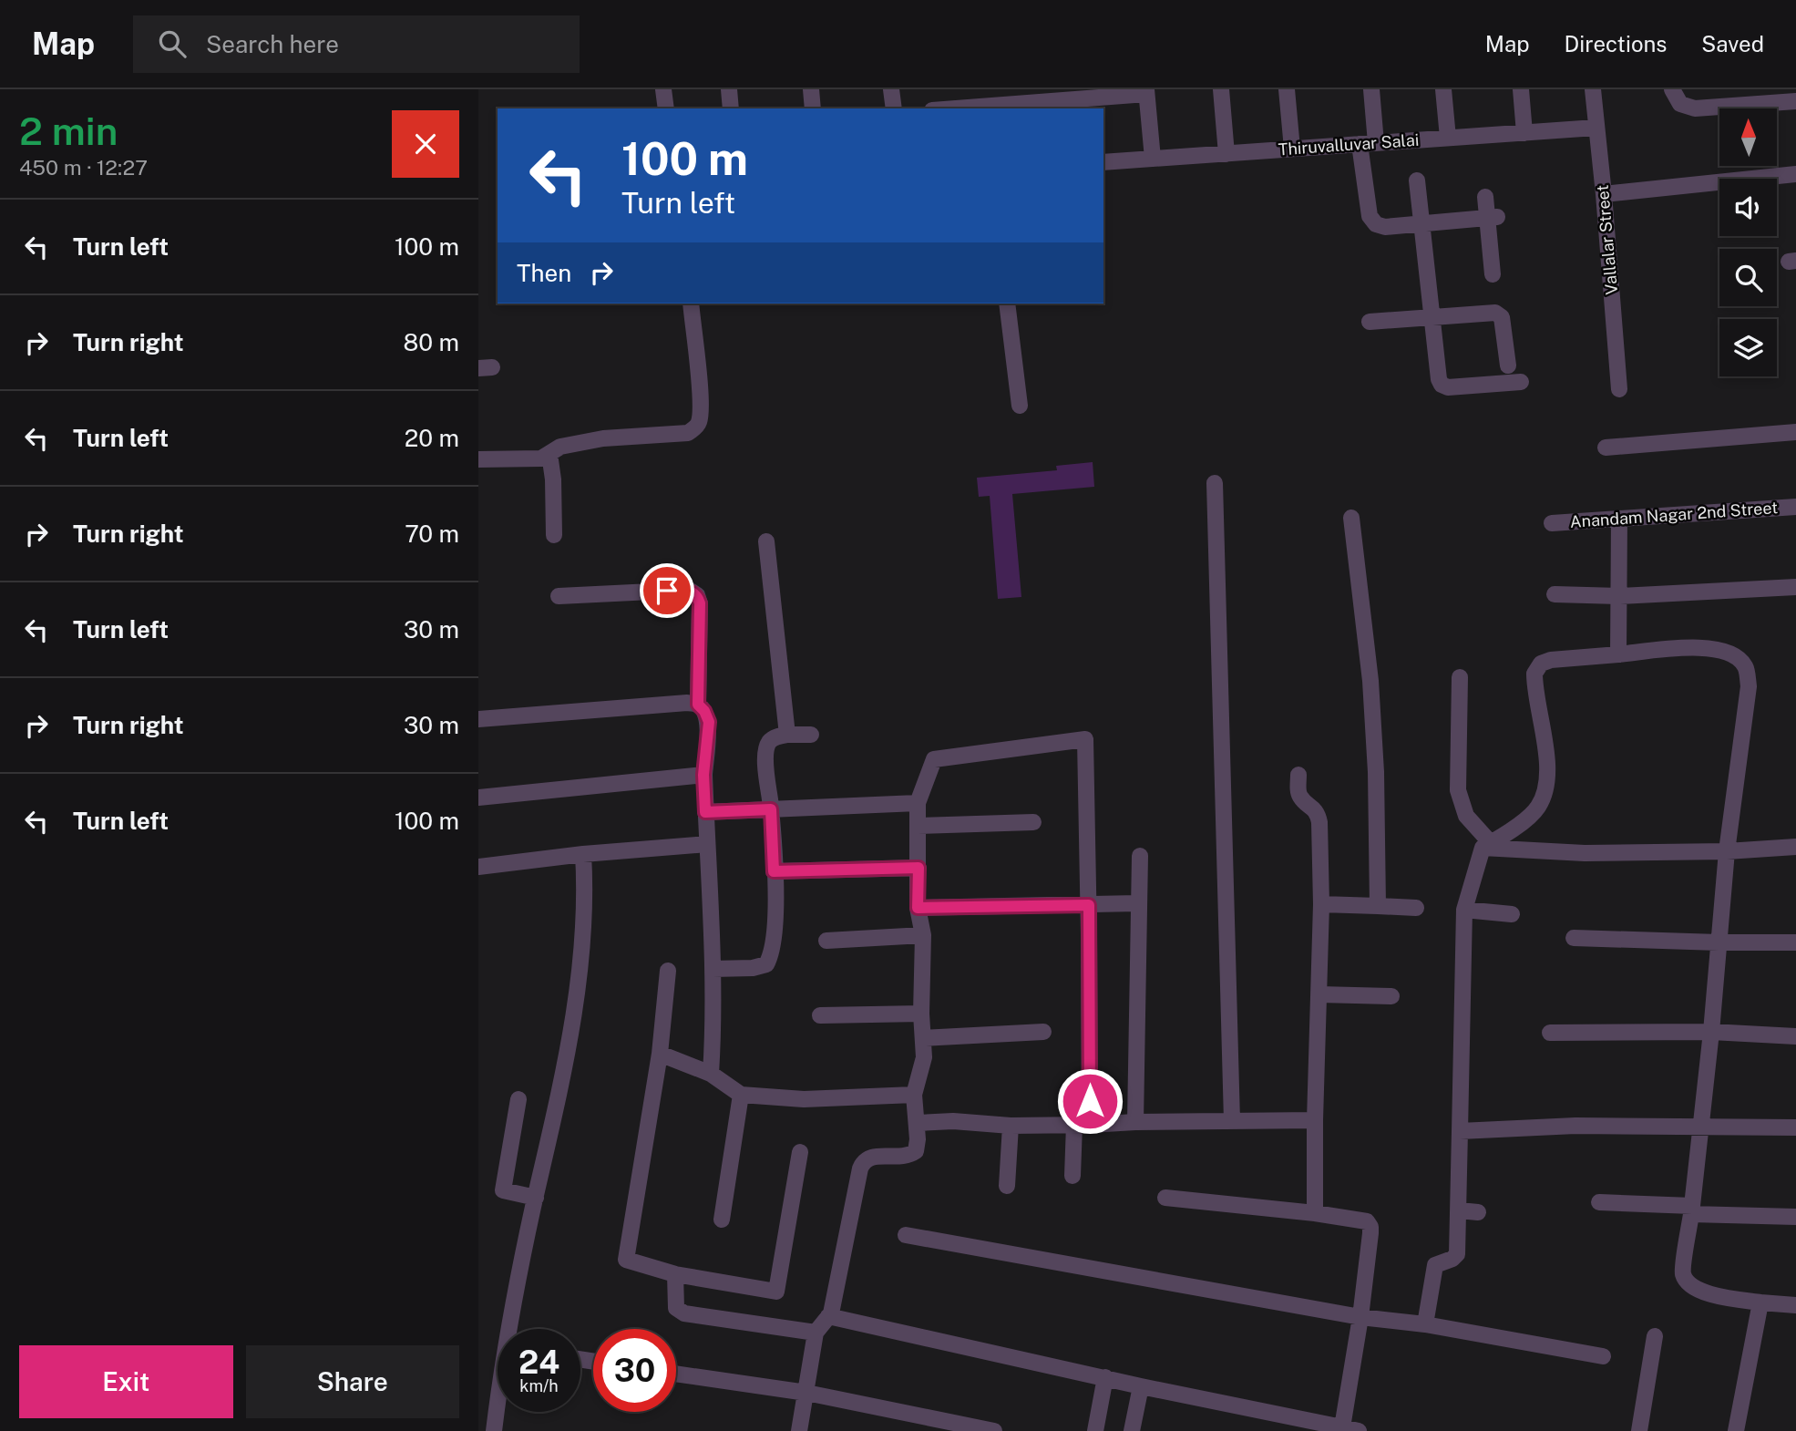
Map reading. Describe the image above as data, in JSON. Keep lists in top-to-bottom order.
{
  "streets": {
    "street": ["Thiruvalluvar Salai", "Vallalar Street", "Anandam Nagar 2nd Street"]
  },
  "crossings": [
    ["Thiruvalluvar Salai", "Vallalar Street"]
  ],
  "north": "top",
  "page": {
    "header": "Map",
    "search": "Search here",
    "nav": ["Map", "Directions", "Saved"],
    "heading": ["2 min", "450 m · 12:27"],
    "turn": ["100 m", "Turn left"],
    "list": [
      {
        "name": "Turn left",
        "value": "100 m"
      },
      {
        "name": "Turn right",
        "value": "80 m"
      },
      {
        "name": "Turn left",
        "value": "20 m"
      },
      {
        "name": "Turn right",
        "value": "70 m"
      },
      {
        "name": "Turn left",
        "value": "30 m"
      },
      {
        "name": "Turn right",
        "value": "30 m"
      },
      {
        "name": "Turn left",
        "value": "100 m"
      }
    ],
    "then": "Then",
    "speed": "24 km/h",
    "limit": "30",
    "buttons": ["Exit", "Share"]
  }
}
